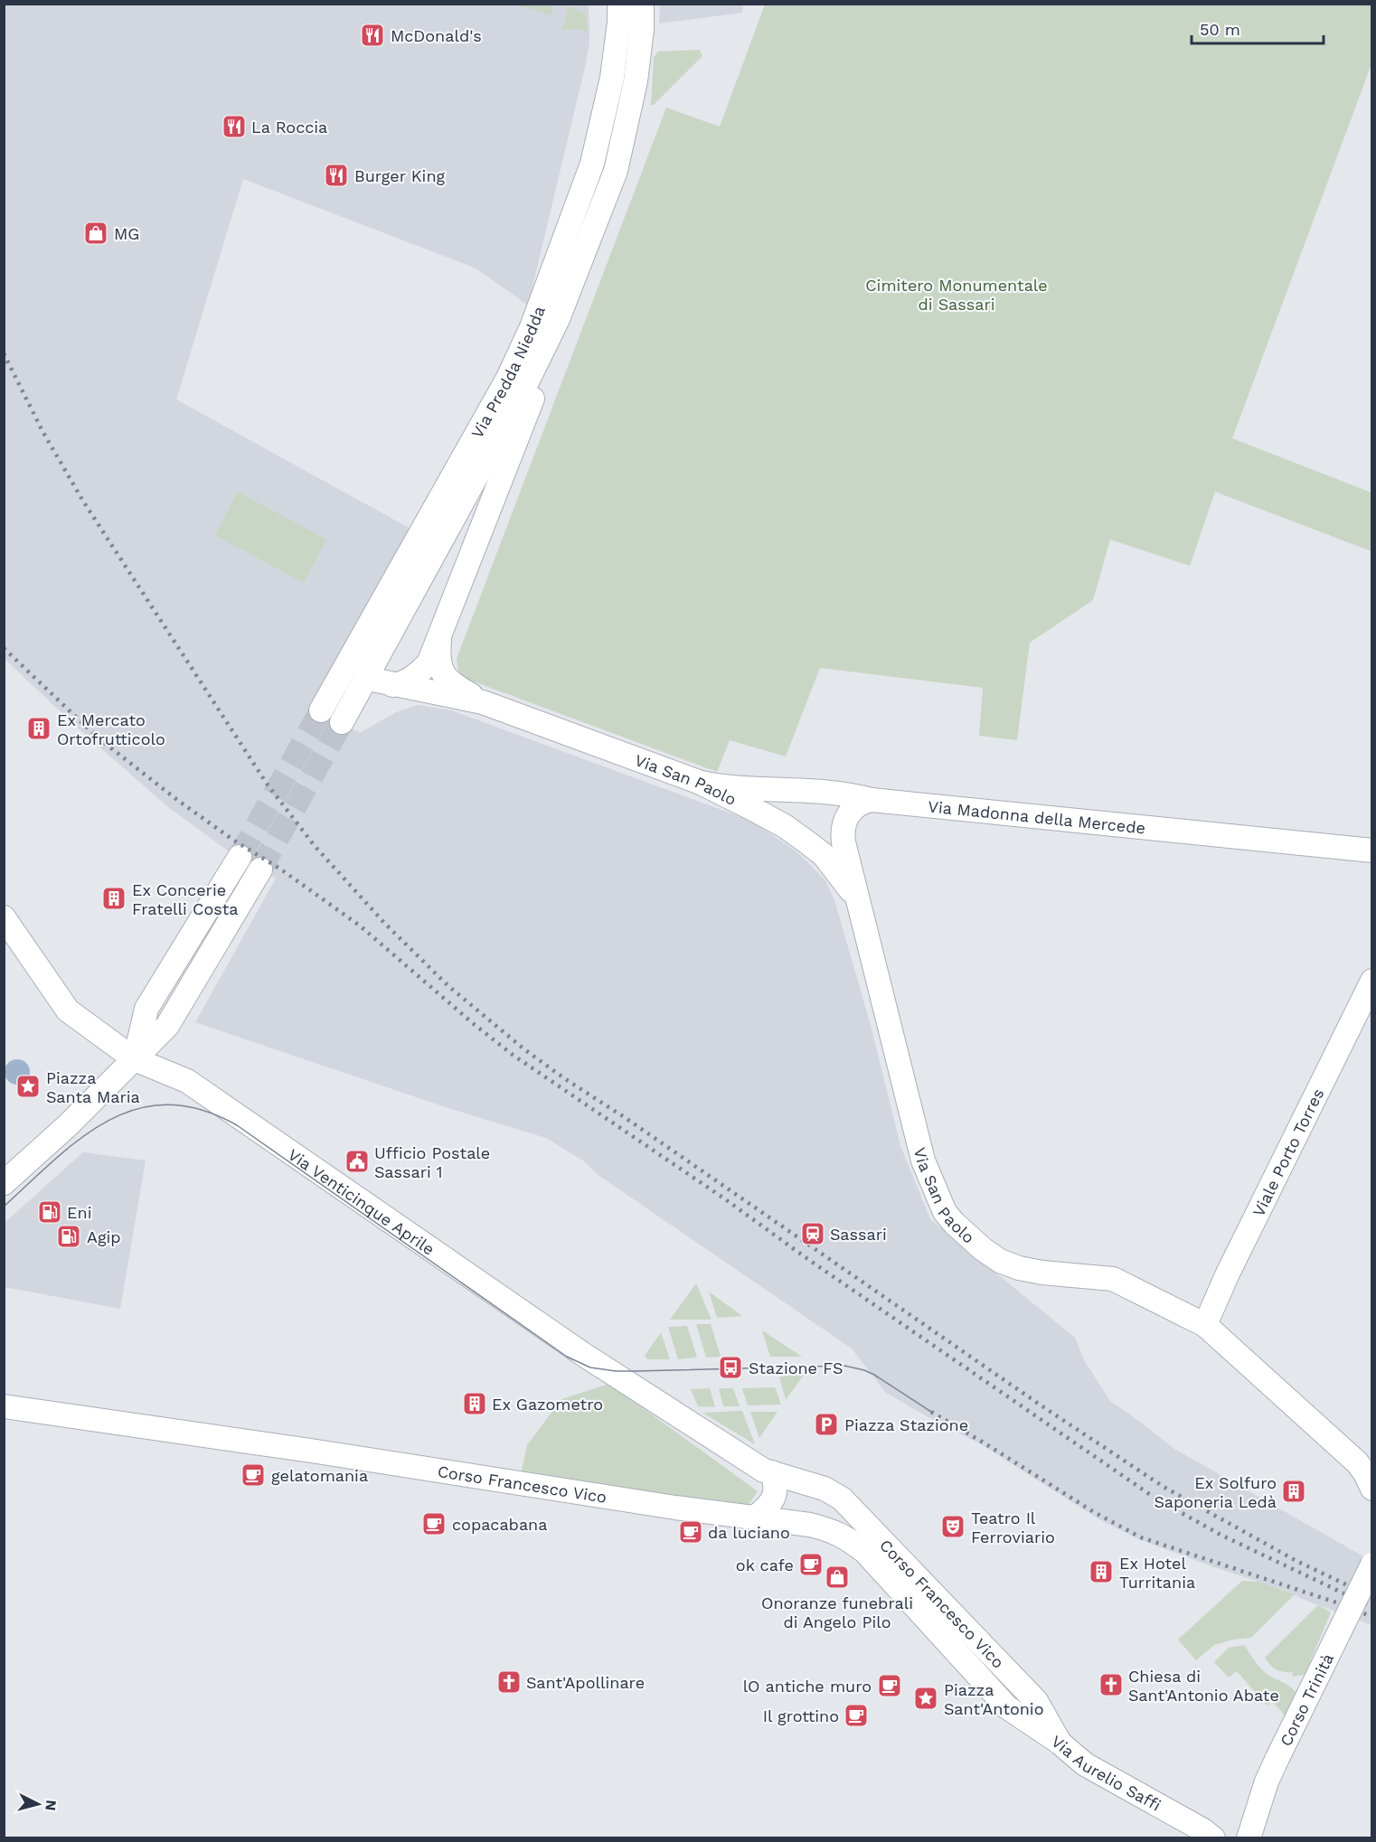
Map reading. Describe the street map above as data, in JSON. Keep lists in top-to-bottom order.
{
  "streets": {
    "main road": [
      "Via Predda Niedda",
      "Via San Paolo",
      "Via Madonna della Mercede",
      "Viale Porto Torres",
      "Via Venticinque Aprile",
      "Corso Francesco Vico",
      "Corso Trinità",
      "Via Aurelio Saffi"
    ]
  },
  "crossings": [
    ["Via Predda Niedda", "Via San Paolo"],
    ["Via San Paolo", "Via Madonna della Mercede"],
    ["Via San Paolo", "Viale Porto Torres"],
    ["Via Venticinque Aprile", "Corso Francesco Vico"],
    ["Corso Francesco Vico", "Via Aurelio Saffi"]
  ],
  "parks": ["Cimitero Monumentale di Sassari"],
  "places": {
    "restaurant": ["McDonald's", "La Roccia", "Burger King"],
    "shop": ["MG", "Onoranze funebrali di Angelo Pilo"],
    "building": [
      "Ex Mercato Ortofrutticolo",
      "Ex Concerie Fratelli Costa",
      "Ex Gazometro",
      "Ex Solfuro Saponeria Ledà",
      "Ex Hotel Turritania"
    ],
    "place": ["Piazza Santa Maria", "Piazza Sant'Antonio"],
    "public building": ["Ufficio Postale Sassari 1"],
    "fuel station": ["Eni", "Agip"],
    "station": ["Sassari"],
    "bus stop": ["Stazione FS"],
    "parking": ["Piazza Stazione"],
    "cafe": [
      "gelatomania",
      "copacabana",
      "da luciano",
      "ok cafe",
      "lO antiche muro",
      "Il grottino"
    ],
    "theatre": ["Teatro Il Ferroviario"],
    "church": ["Sant'Apollinare", "Chiesa di Sant'Antonio Abate"]
  },
  "scale_bar": "50 m",
  "north": "right"
}
